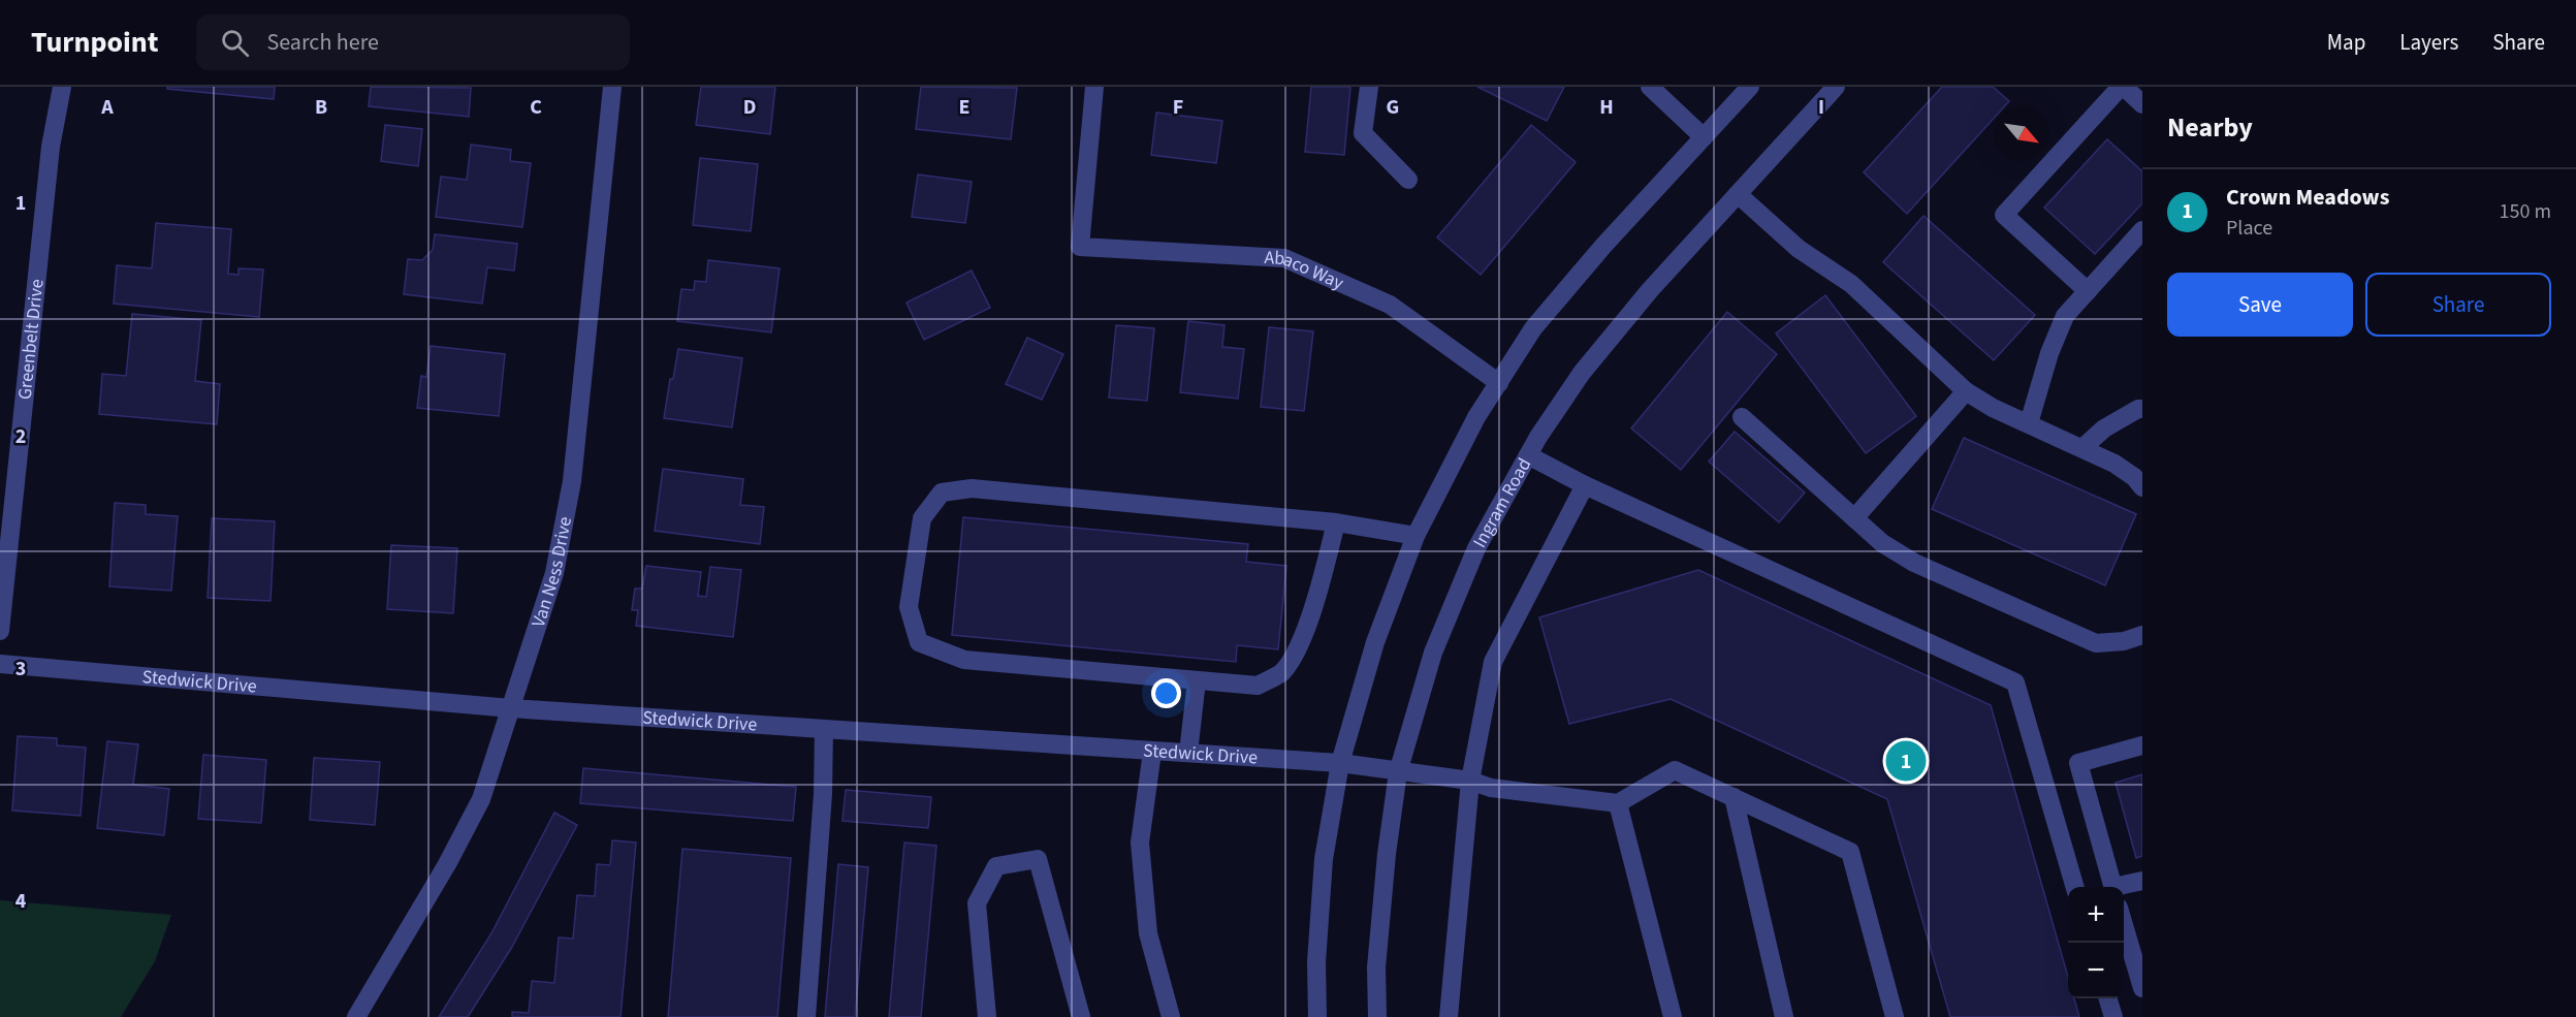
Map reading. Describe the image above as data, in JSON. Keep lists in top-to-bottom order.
{
  "streets": {
    "street": [
      "Abaco Way",
      "Greenbelt Drive",
      "Ingram Road",
      "Van Ness Drive",
      "Stedwick Drive"
    ]
  },
  "crossings": [
    ["Ingram Road", "Stedwick Drive"],
    ["Van Ness Drive", "Stedwick Drive"]
  ],
  "north": "bottom right",
  "page": {
    "header": "Turnpoint",
    "search": "Search here",
    "nav": ["Map", "Layers", "Share"],
    "heading": "Nearby",
    "list": [
      {
        "mark": "1",
        "name": "Crown Meadows",
        "note": "Place",
        "value": "150 m"
      }
    ],
    "buttons": ["Save", "Share"],
    "pins": "1",
    "map_buttons": ["+", "−"]
  },
  "grid": {
    "columns": [
      "A",
      "B",
      "C",
      "D",
      "E",
      "F",
      "G",
      "H",
      "I"
    ],
    "rows": [
      "1",
      "2",
      "3",
      "4"
    ]
  }
}
